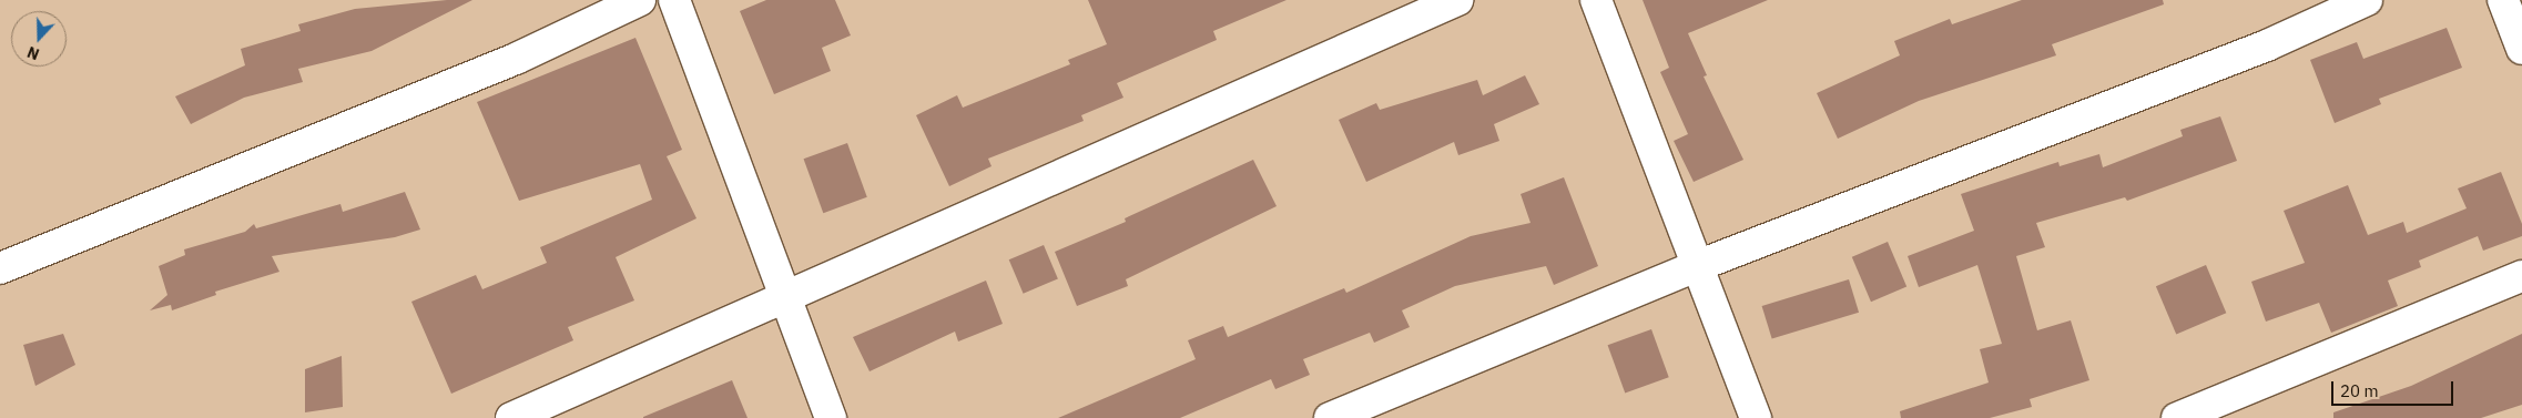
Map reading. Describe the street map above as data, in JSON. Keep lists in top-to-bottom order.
{
  "scale_bar": "20 m",
  "north": "bottom"
}
